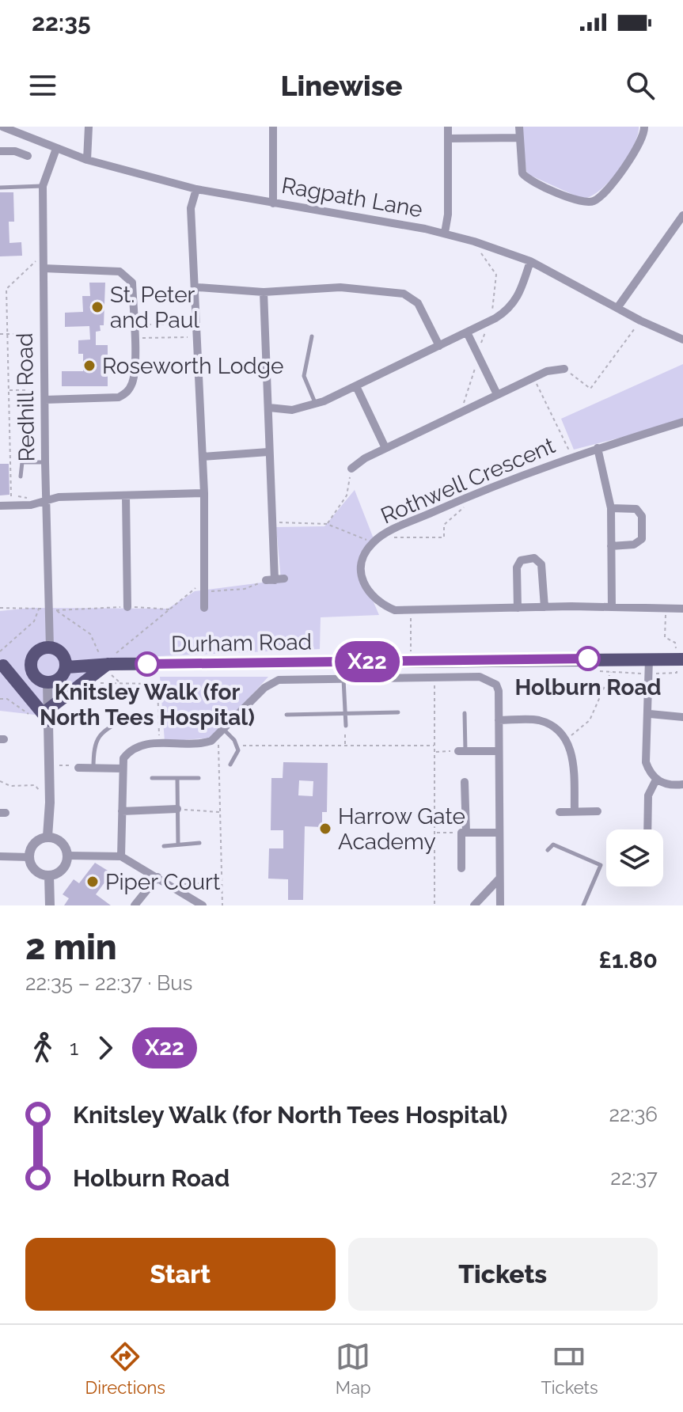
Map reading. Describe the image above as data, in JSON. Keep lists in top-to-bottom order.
{
  "streets": {
    "main road": ["Durham Road"],
    "street": ["Ragpath Lane", "Redhill Road", "Rothwell Crescent"]
  },
  "crossings": [
    ["Ragpath Lane", "Redhill Road"],
    ["Redhill Road", "Durham Road"]
  ],
  "places": [
    "St. Peter and Paul",
    "Roseworth Lodge",
    "Holburn Road",
    "Knitsley Walk (for North Tees Hospital)",
    "Harrow Gate Academy",
    "Piper Court"
  ],
  "lines": ["bus line X22"],
  "page": {
    "status": "22:35",
    "header": "Linewise",
    "on_map": "X22",
    "heading": ["2 min", "22:35 – 22:37 · Bus", "£1.80"],
    "legs": ["1", "X22"],
    "list": [
      {
        "name": "Knitsley Walk (for North Tees Hospital)",
        "value": "22:36"
      },
      {
        "name": "Holburn Road",
        "value": "22:37"
      }
    ],
    "buttons": ["Start", "Tickets"],
    "tabs": ["Directions", "Map", "Tickets"]
  }
}
